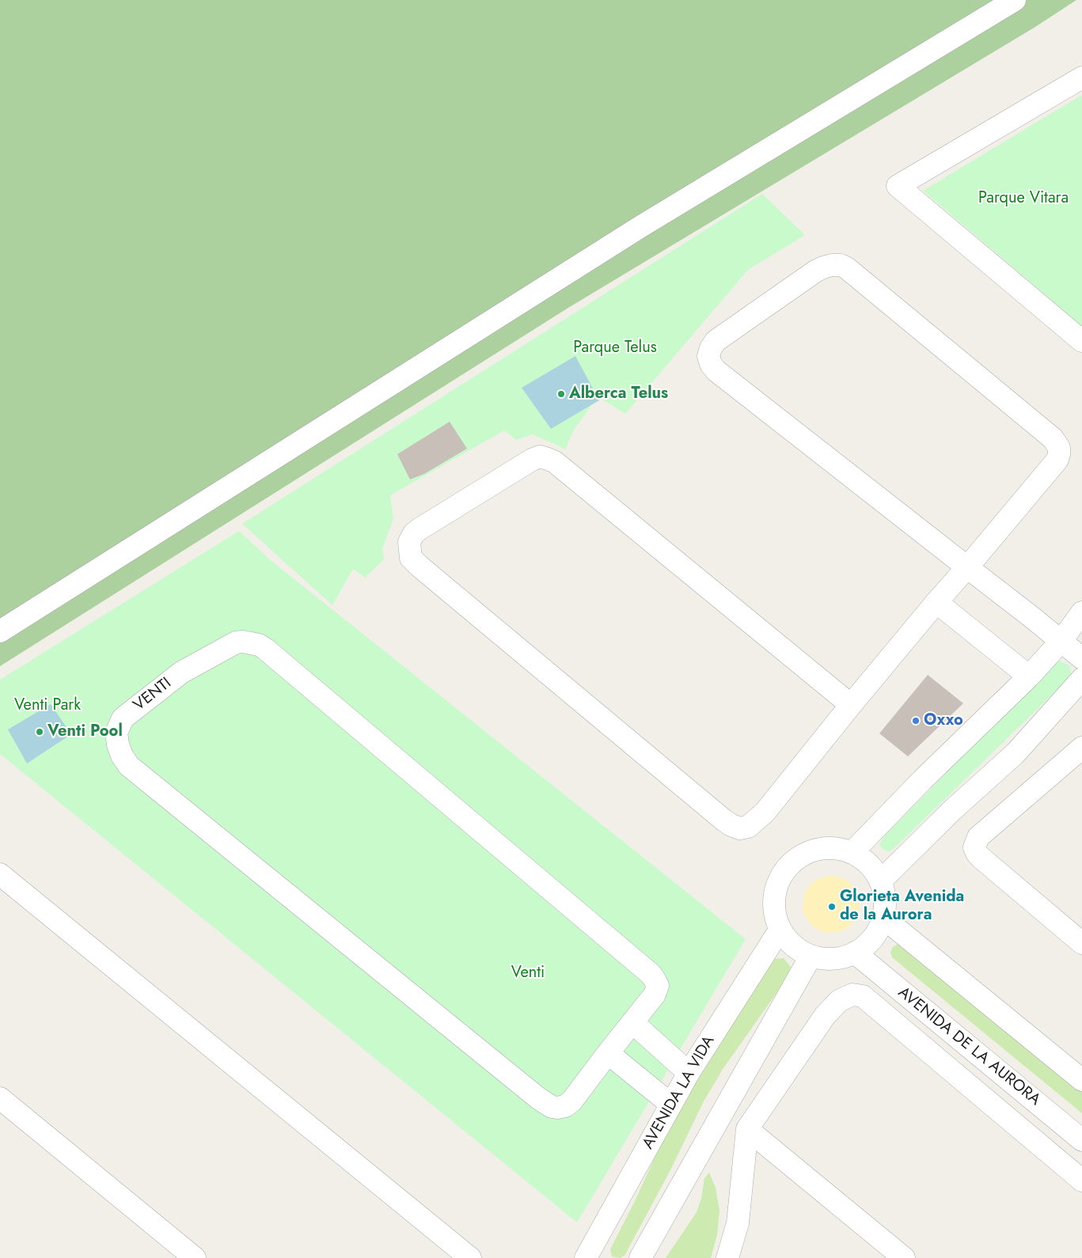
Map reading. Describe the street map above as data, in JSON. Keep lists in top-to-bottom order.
{
  "streets": {
    "street": ["VENTI", "AVENIDA DE LA AURORA", "AVENIDA LA VIDA"]
  },
  "crossings": [
    ["AVENIDA DE LA AURORA", "AVENIDA LA VIDA"]
  ],
  "parks": [
    "Parque Vitara",
    "Parque Telus",
    "Venti Park",
    "Venti"
  ],
  "places": [
    "Alberca Telus",
    "Oxxo",
    "Venti Pool",
    "Glorieta Avenida de la Aurora"
  ]
}
